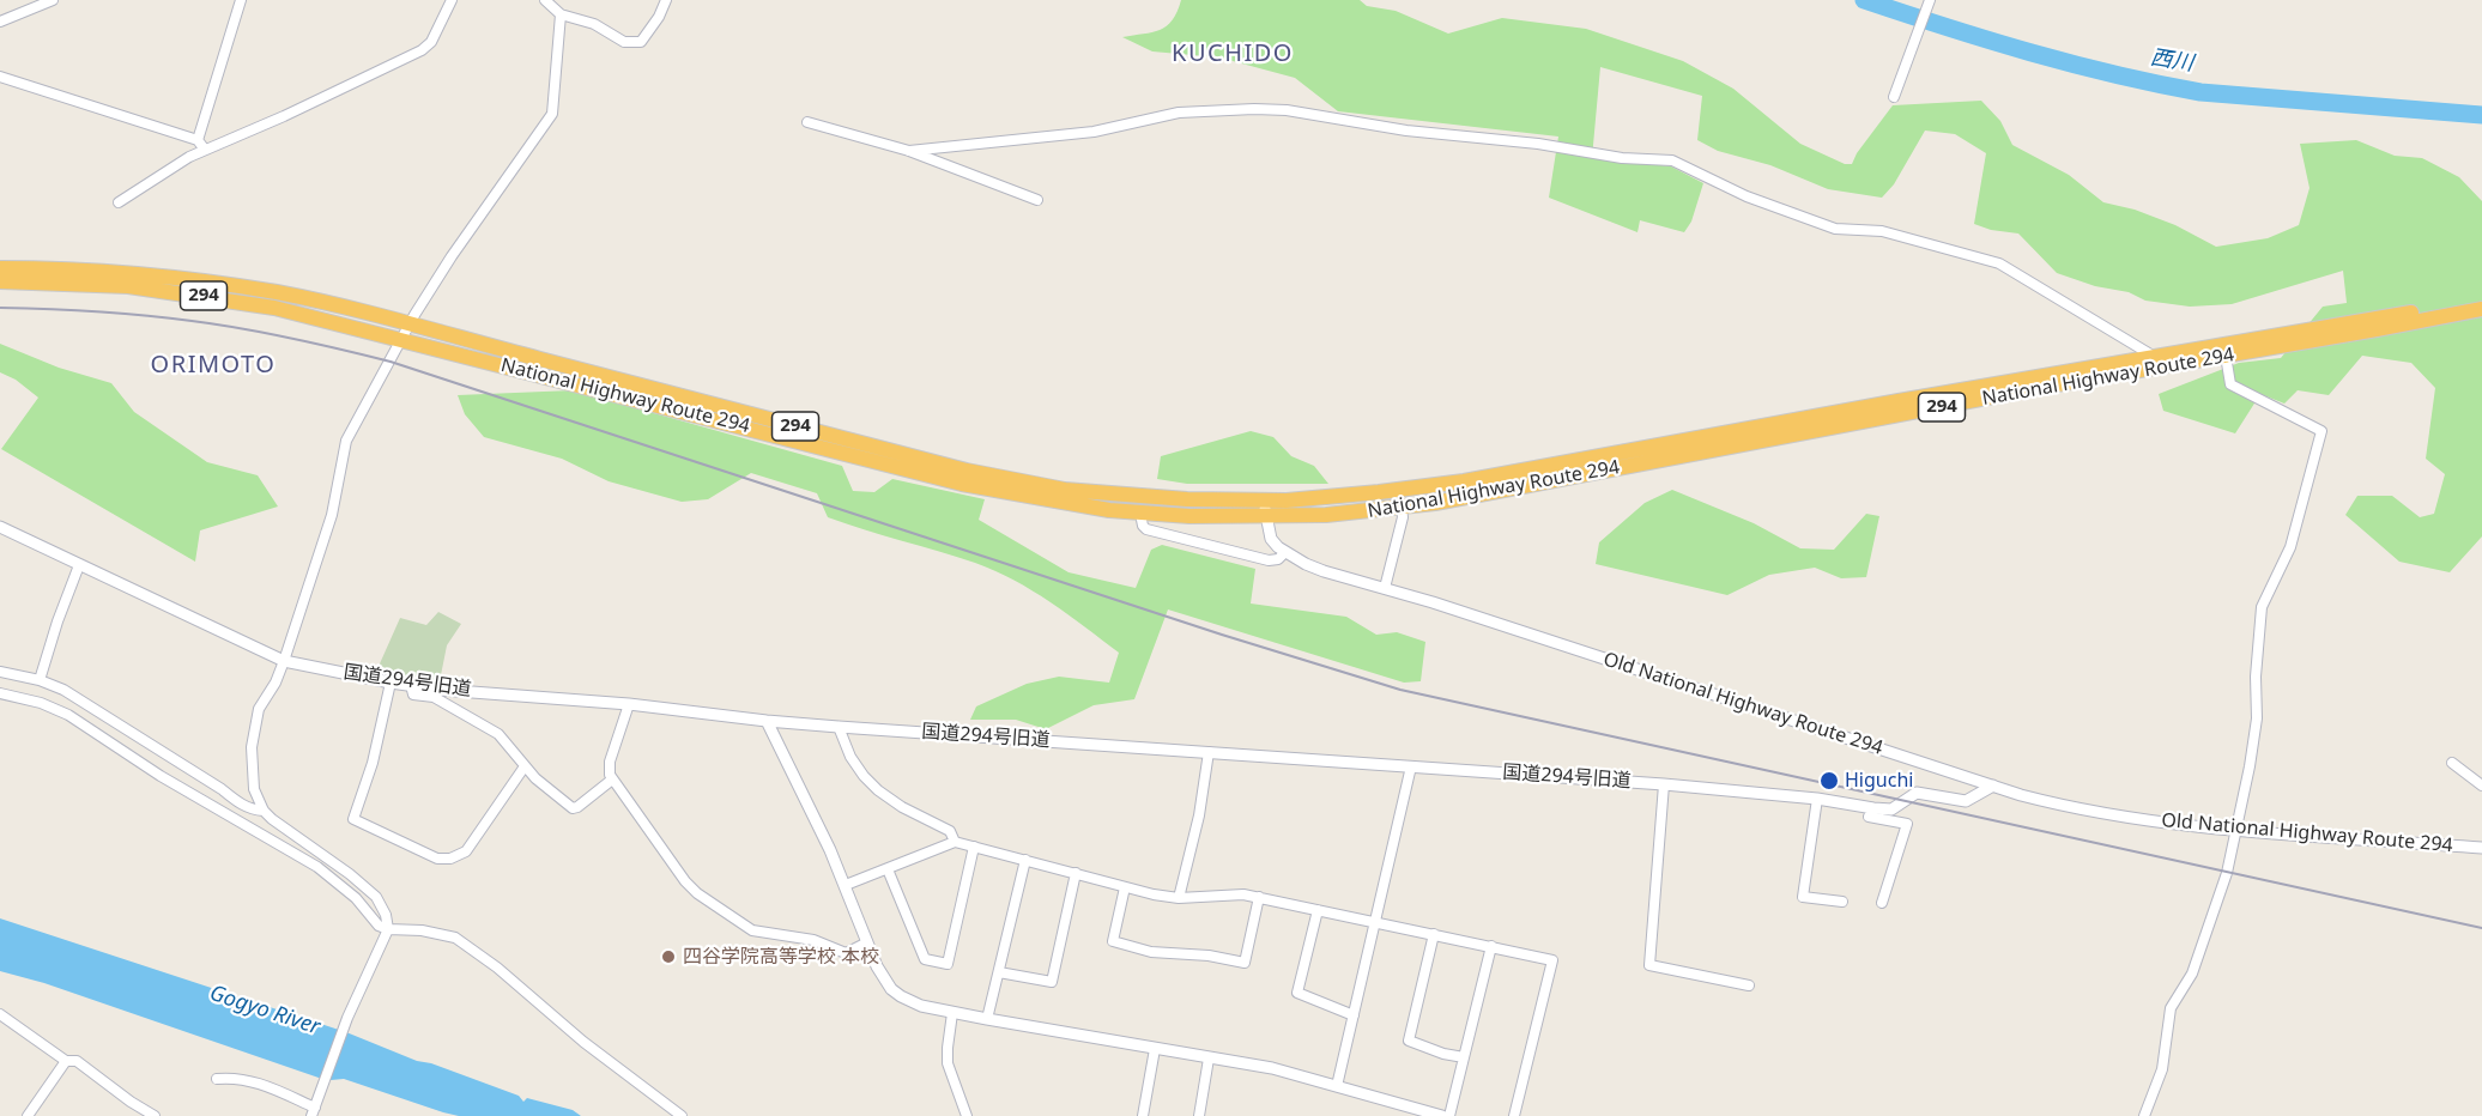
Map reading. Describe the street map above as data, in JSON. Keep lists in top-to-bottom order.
{
  "streets": {
    "highway": ["294", "National Highway Route 294"],
    "street": ["国道294号旧道", "Old National Highway Route 294"]
  },
  "crossings": [
    ["国道294号旧道", "Old National Highway Route 294"]
  ],
  "districts": ["KUCHIDO", "ORIMOTO"],
  "water": ["西川", "Gogyo River"],
  "places": ["Higuchi", "四谷学院高等学校 本校"]
}
